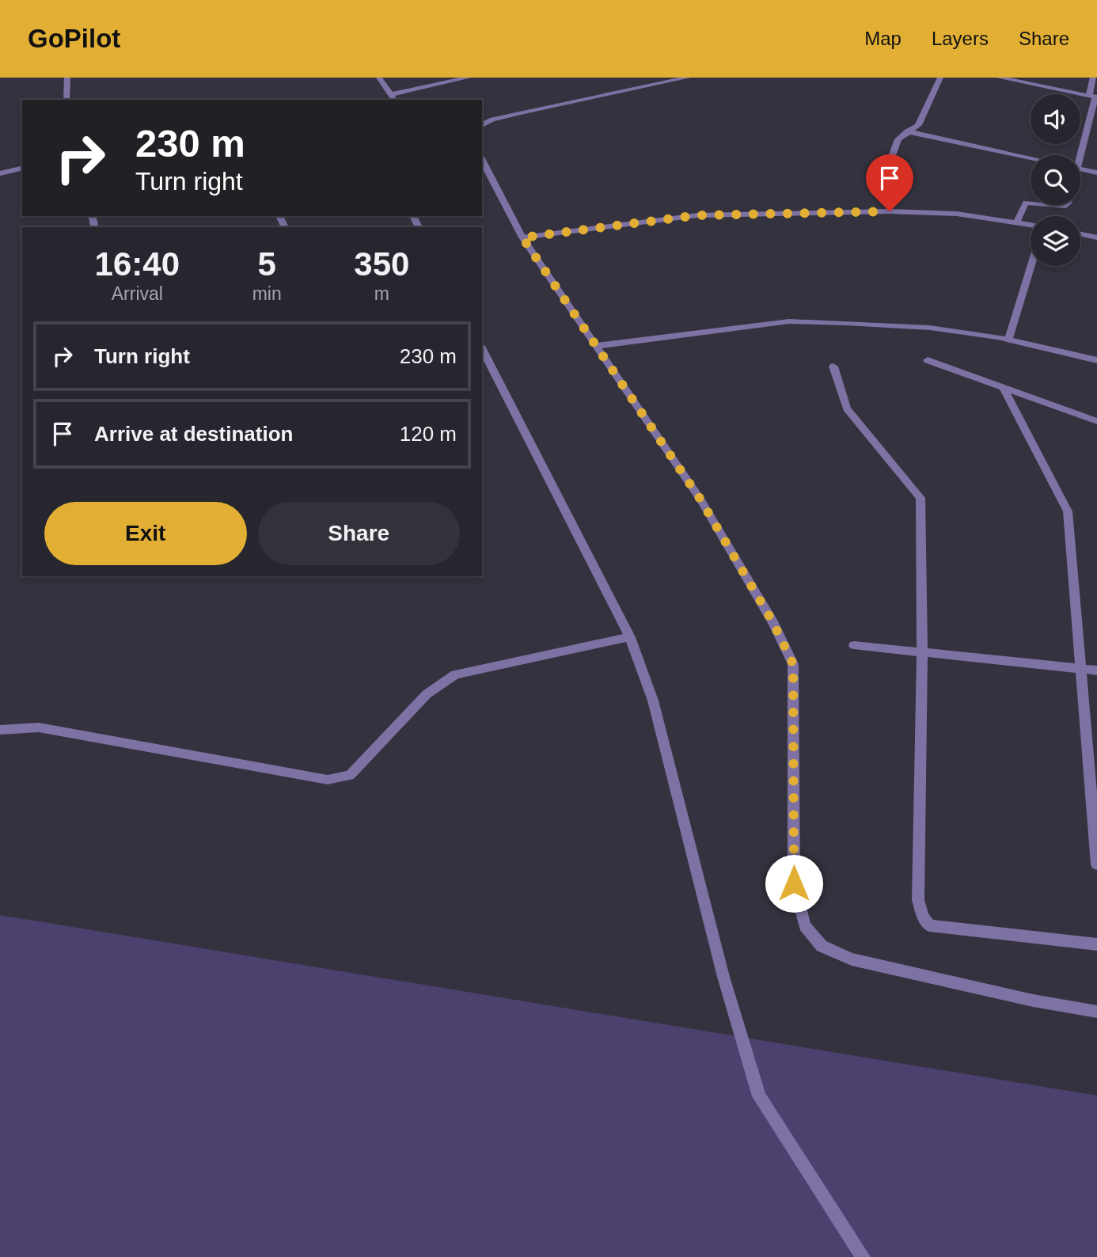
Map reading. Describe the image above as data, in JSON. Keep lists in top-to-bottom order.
{
  "page": {
    "header": "GoPilot",
    "nav": ["Map", "Layers", "Share"],
    "turn": ["230 m", "Turn right"],
    "eta": [
      "16:40",
      "Arrival",
      "5",
      "min",
      "350",
      "m"
    ],
    "list": [
      {
        "name": "Turn right",
        "value": "230 m"
      },
      {
        "name": "Arrive at destination",
        "value": "120 m"
      }
    ],
    "buttons": ["Exit", "Share"]
  }
}
